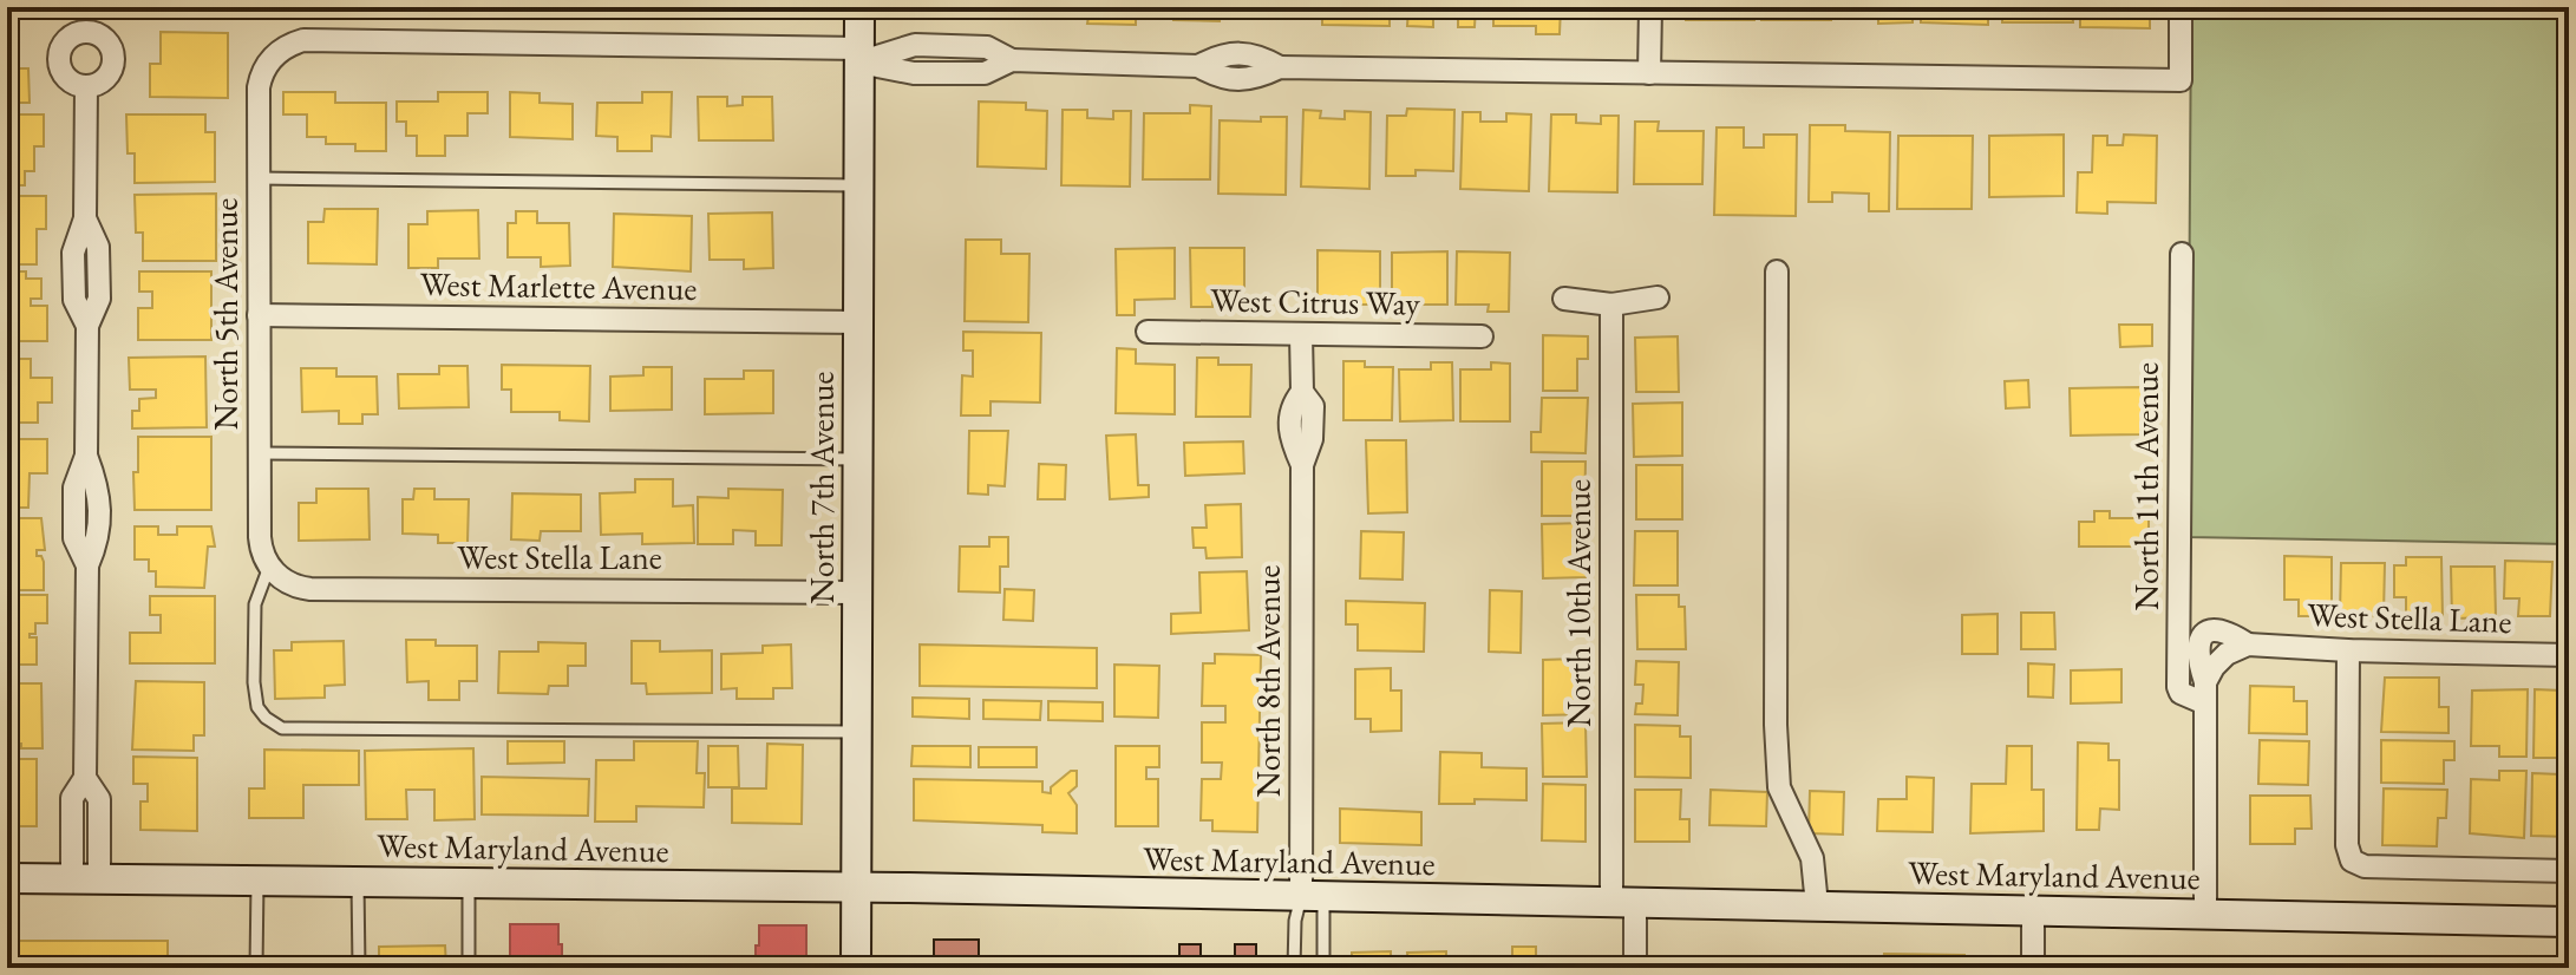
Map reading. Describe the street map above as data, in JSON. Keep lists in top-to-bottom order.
{
  "streets": {
    "street": [
      "West Marlette Avenue",
      "West Citrus Way",
      "North 5th Avenue",
      "North 11th Avenue",
      "North 7th Avenue",
      "West Stella Lane",
      "North 10th Avenue",
      "North 8th Avenue",
      "West Maryland Avenue"
    ]
  },
  "crossings": [
    ["West Marlette Avenue", "North 5th Avenue"],
    ["West Marlette Avenue", "North 7th Avenue"],
    ["West Citrus Way", "North 8th Avenue"],
    ["North 5th Avenue", "North 7th Avenue"],
    ["North 5th Avenue", "West Stella Lane"],
    ["North 11th Avenue", "West Stella Lane"],
    ["North 7th Avenue", "West Stella Lane"],
    ["North 7th Avenue", "West Maryland Avenue"],
    ["North 10th Avenue", "West Maryland Avenue"],
    ["North 8th Avenue", "West Maryland Avenue"]
  ]
}
